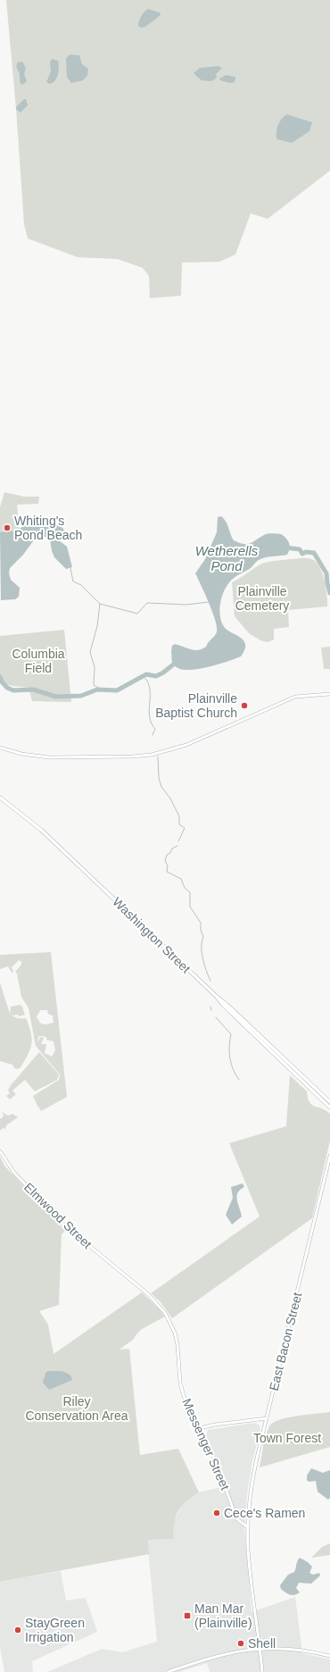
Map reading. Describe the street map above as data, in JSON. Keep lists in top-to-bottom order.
{
  "streets": {
    "main road": [
      "Washington Street",
      "Elmwood Street",
      "East Bacon Street",
      "Messenger Street"
    ]
  },
  "crossings": [
    ["Elmwood Street", "Messenger Street"],
    ["East Bacon Street", "Messenger Street"]
  ],
  "water": ["Wetherells Pond"],
  "parks": [
    "Plainville Cemetery",
    "Columbia Field",
    "Riley Conservation Area",
    "Town Forest"
  ],
  "places": {
    "other": [
      "Whiting's Pond Beach",
      "Plainville Baptist Church",
      "Cece's Ramen",
      "StayGreen Irrigation",
      "Shell"
    ],
    "transit": ["Man Mar (Plainville)"]
  }
}
